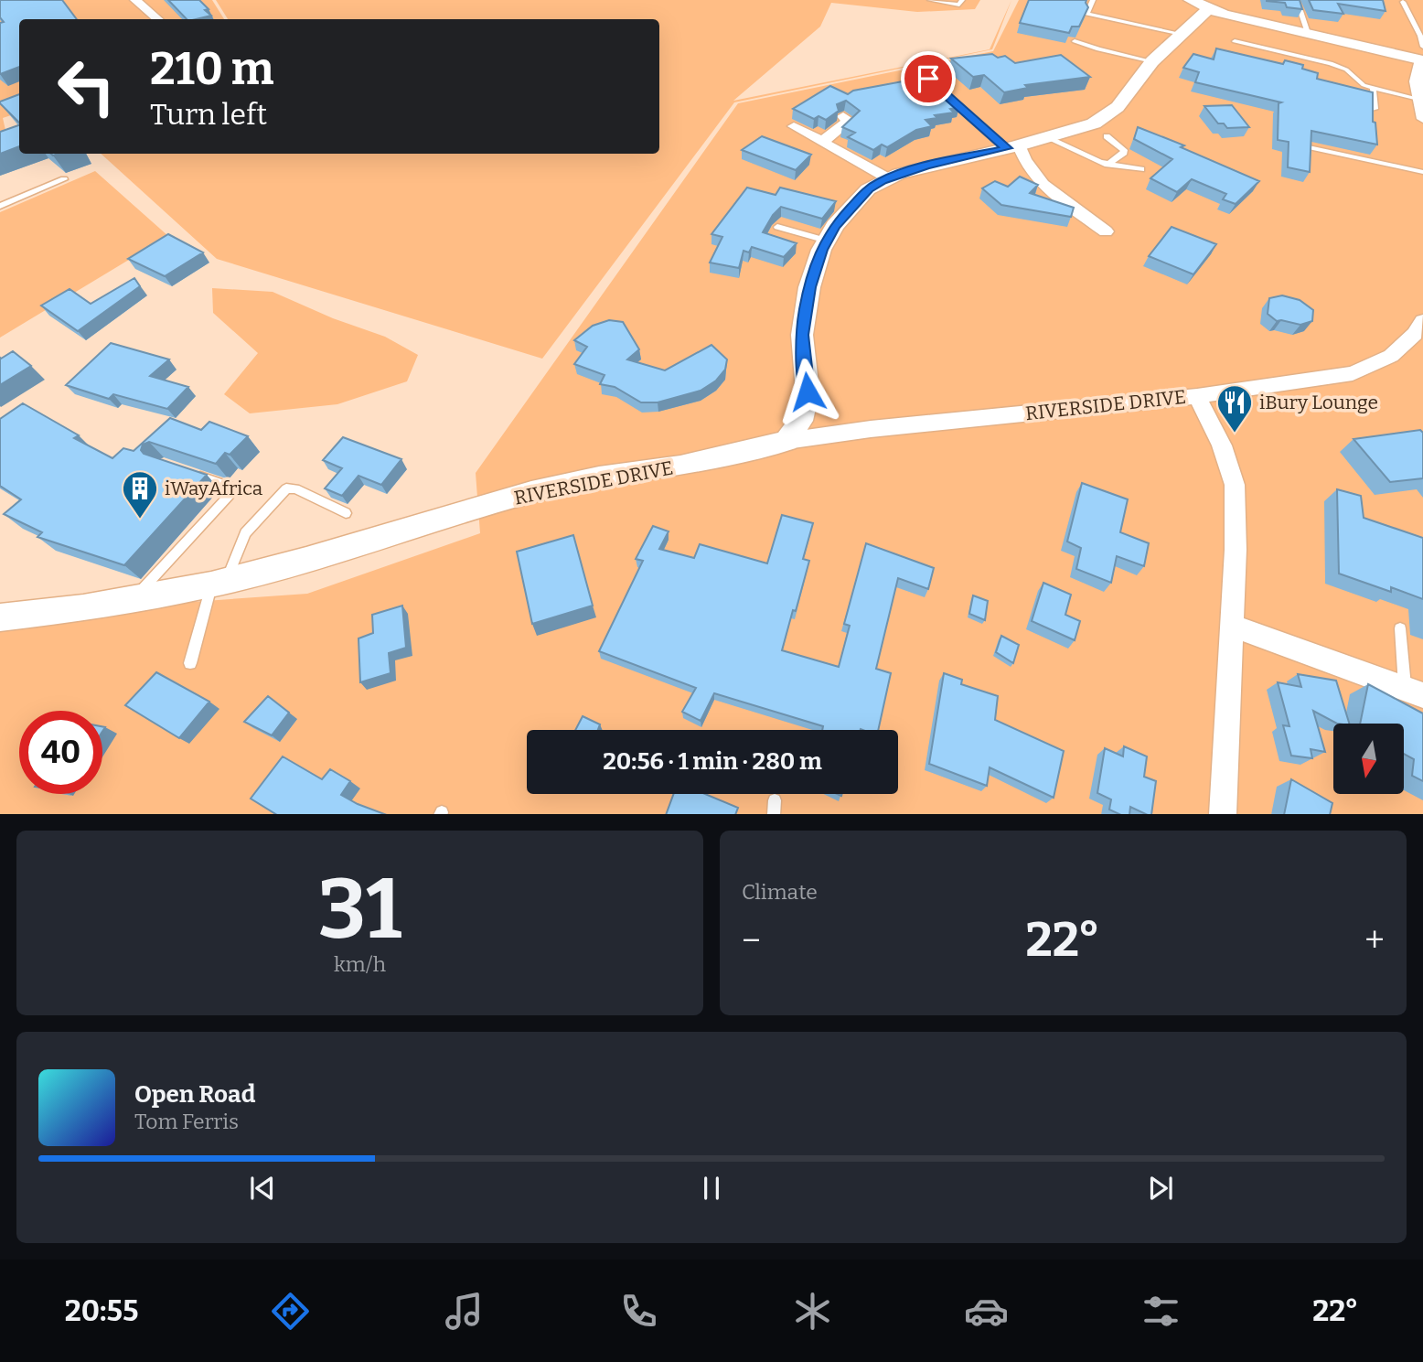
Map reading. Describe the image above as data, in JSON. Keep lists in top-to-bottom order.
{
  "streets": {
    "street": ["RIVERSIDE DRIVE"]
  },
  "places": {
    "restaurant": ["iBury Lounge"],
    "building": ["iWayAfrica"]
  },
  "north": "bottom",
  "page": {
    "turn": ["210 m", "Turn left"],
    "limit": "40",
    "trip": "20:56 · 1 min · 280 m",
    "tile": [
      ["31", "km/h"],
      "Climate"
    ],
    "heat": ["−", "22°", "+"],
    "song": ["Open Road", "Tom Ferris"],
    "tabs": ["20:55", "22°"]
  }
}
